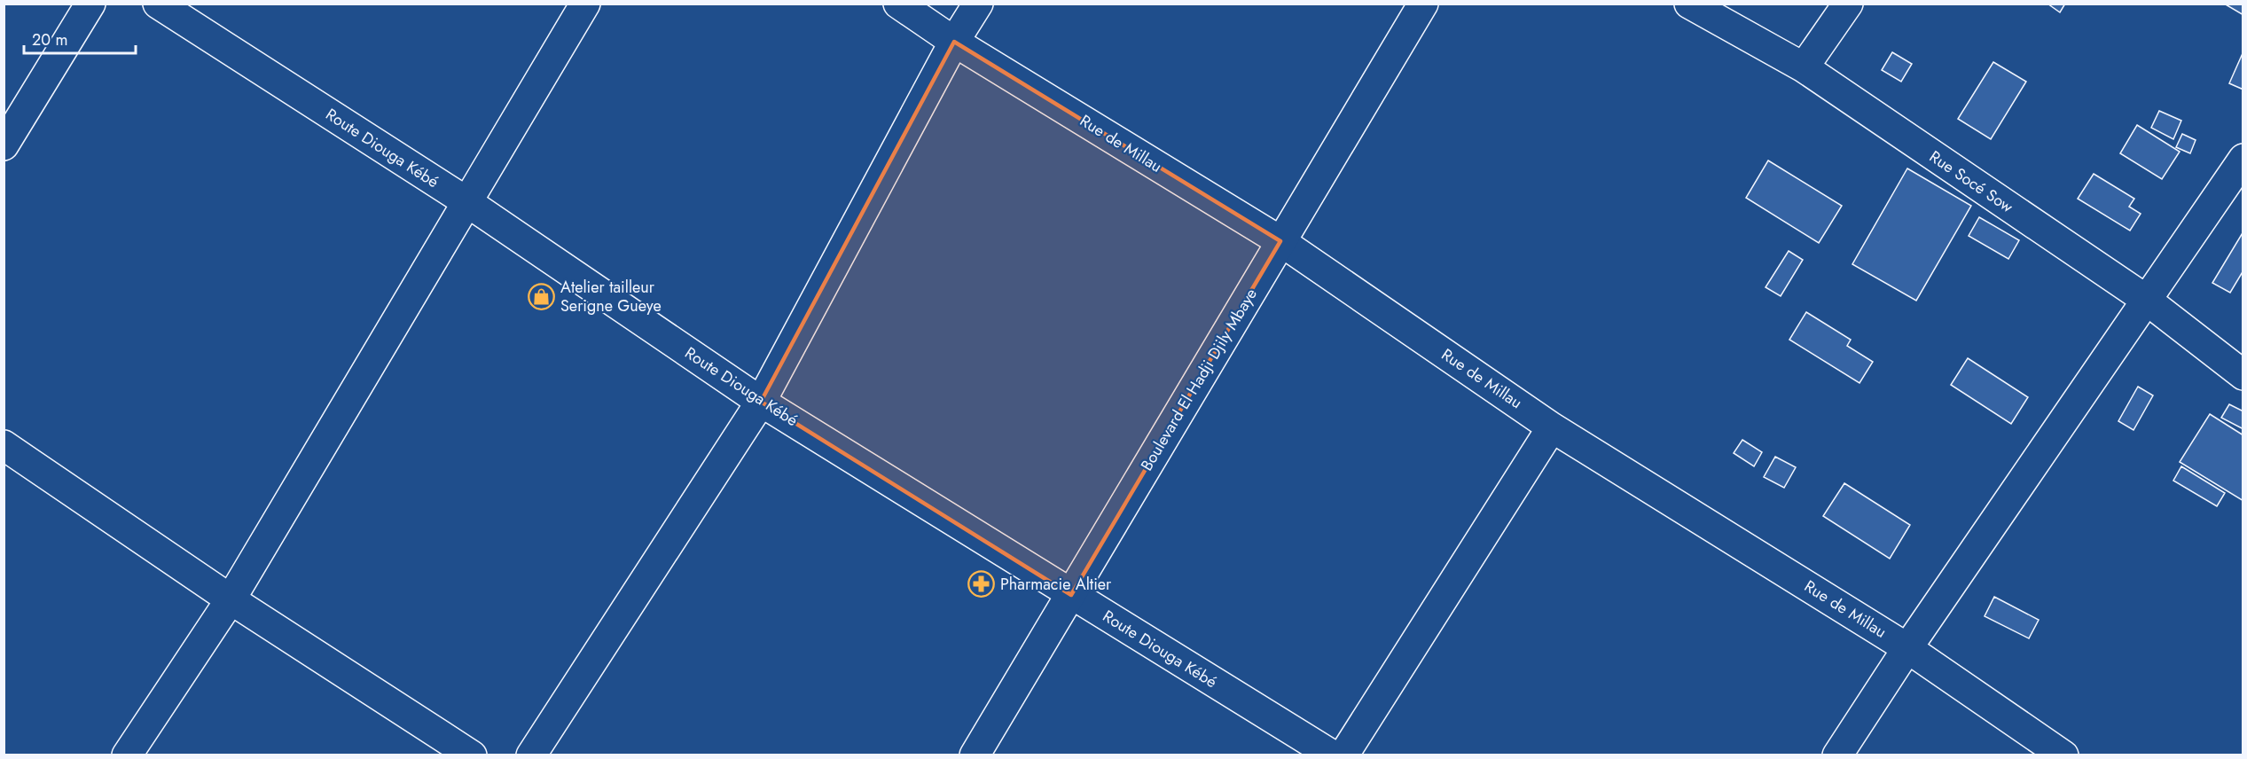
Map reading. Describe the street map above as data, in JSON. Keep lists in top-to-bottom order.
{
  "streets": {
    "street": [
      "Rue de Millau",
      "Route Diouga Kébé",
      "Rue Socé Sow",
      "Boulevard El Hadji Djily Mbaye"
    ]
  },
  "crossings": [
    ["Rue de Millau", "Boulevard El Hadji Djily Mbaye"],
    ["Route Diouga Kébé", "Boulevard El Hadji Djily Mbaye"]
  ],
  "places": {
    "shop": ["Atelier tailleur Serigne Gueye"],
    "pharmacy": ["Pharmacie Altier"]
  },
  "scale_bar": "20 m"
}
